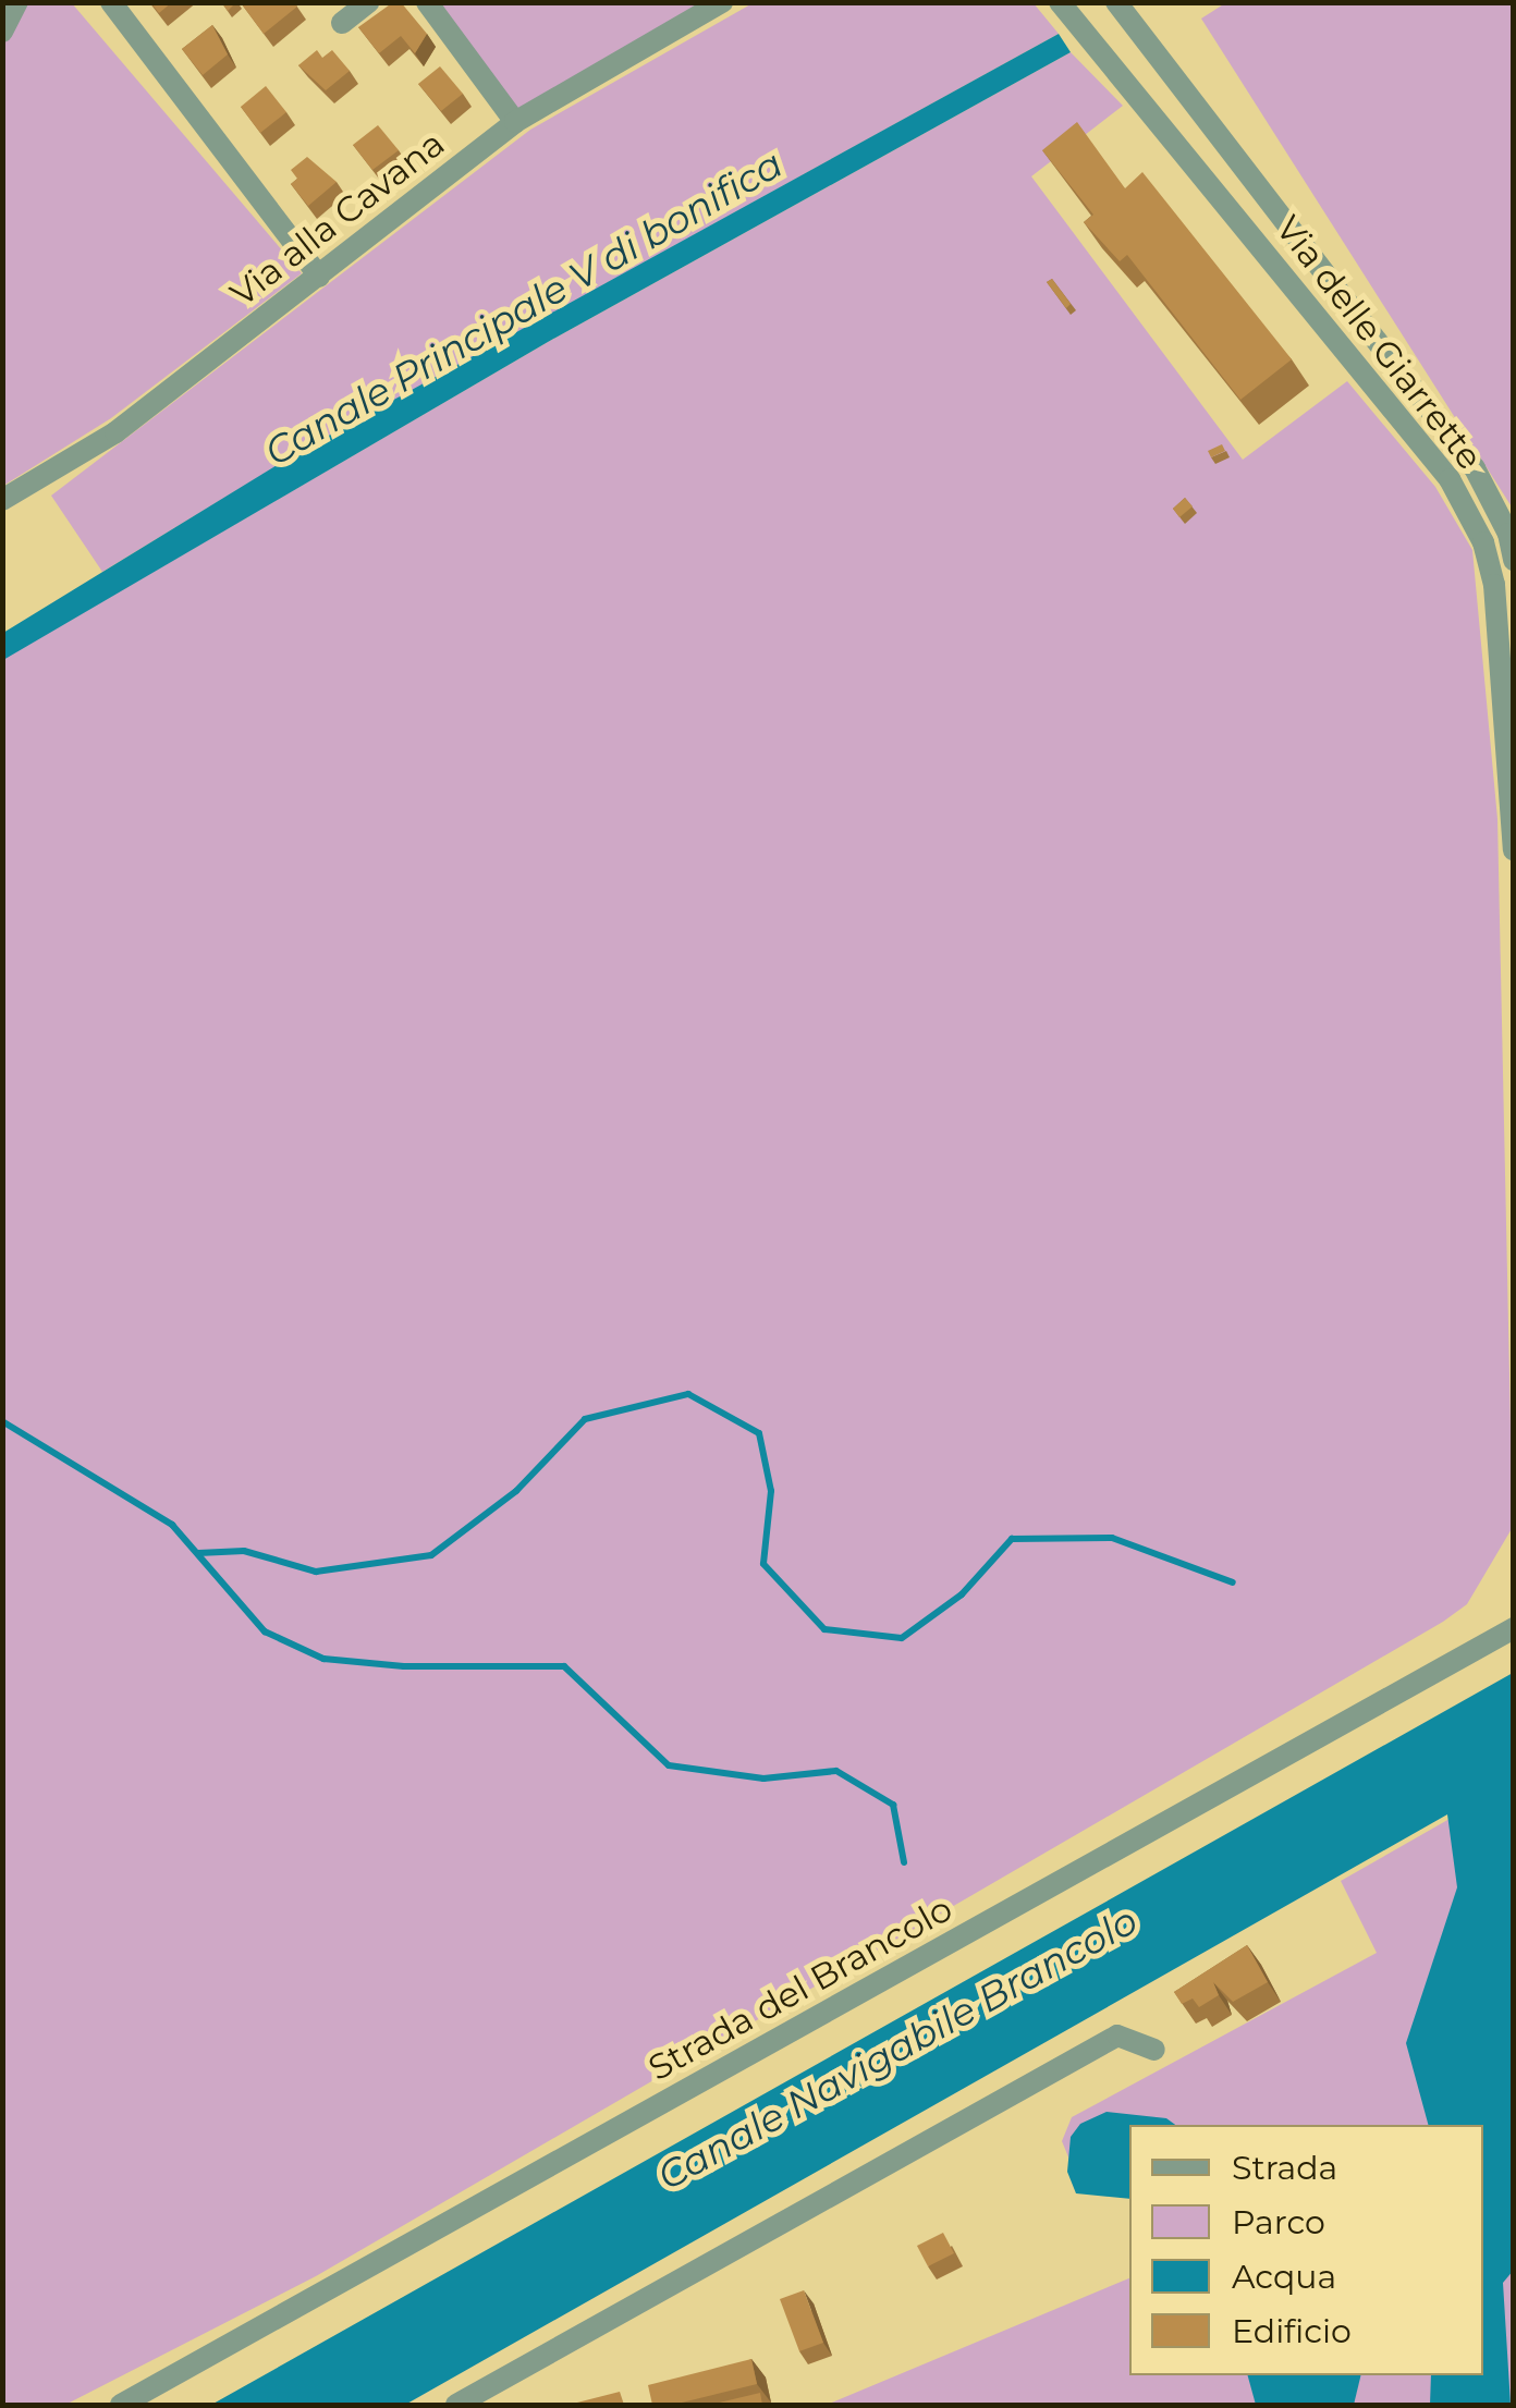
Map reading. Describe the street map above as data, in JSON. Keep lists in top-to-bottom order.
{
  "streets": {
    "street": ["Via alla Cavana", "Via delle Giarrette", "Strada del Brancolo"]
  },
  "water": ["Canale Principale V di bonifica", "Canale Navigabile Brancolo"],
  "legend": [
    "Strada",
    "Parco",
    "Acqua",
    "Edificio"
  ]
}
